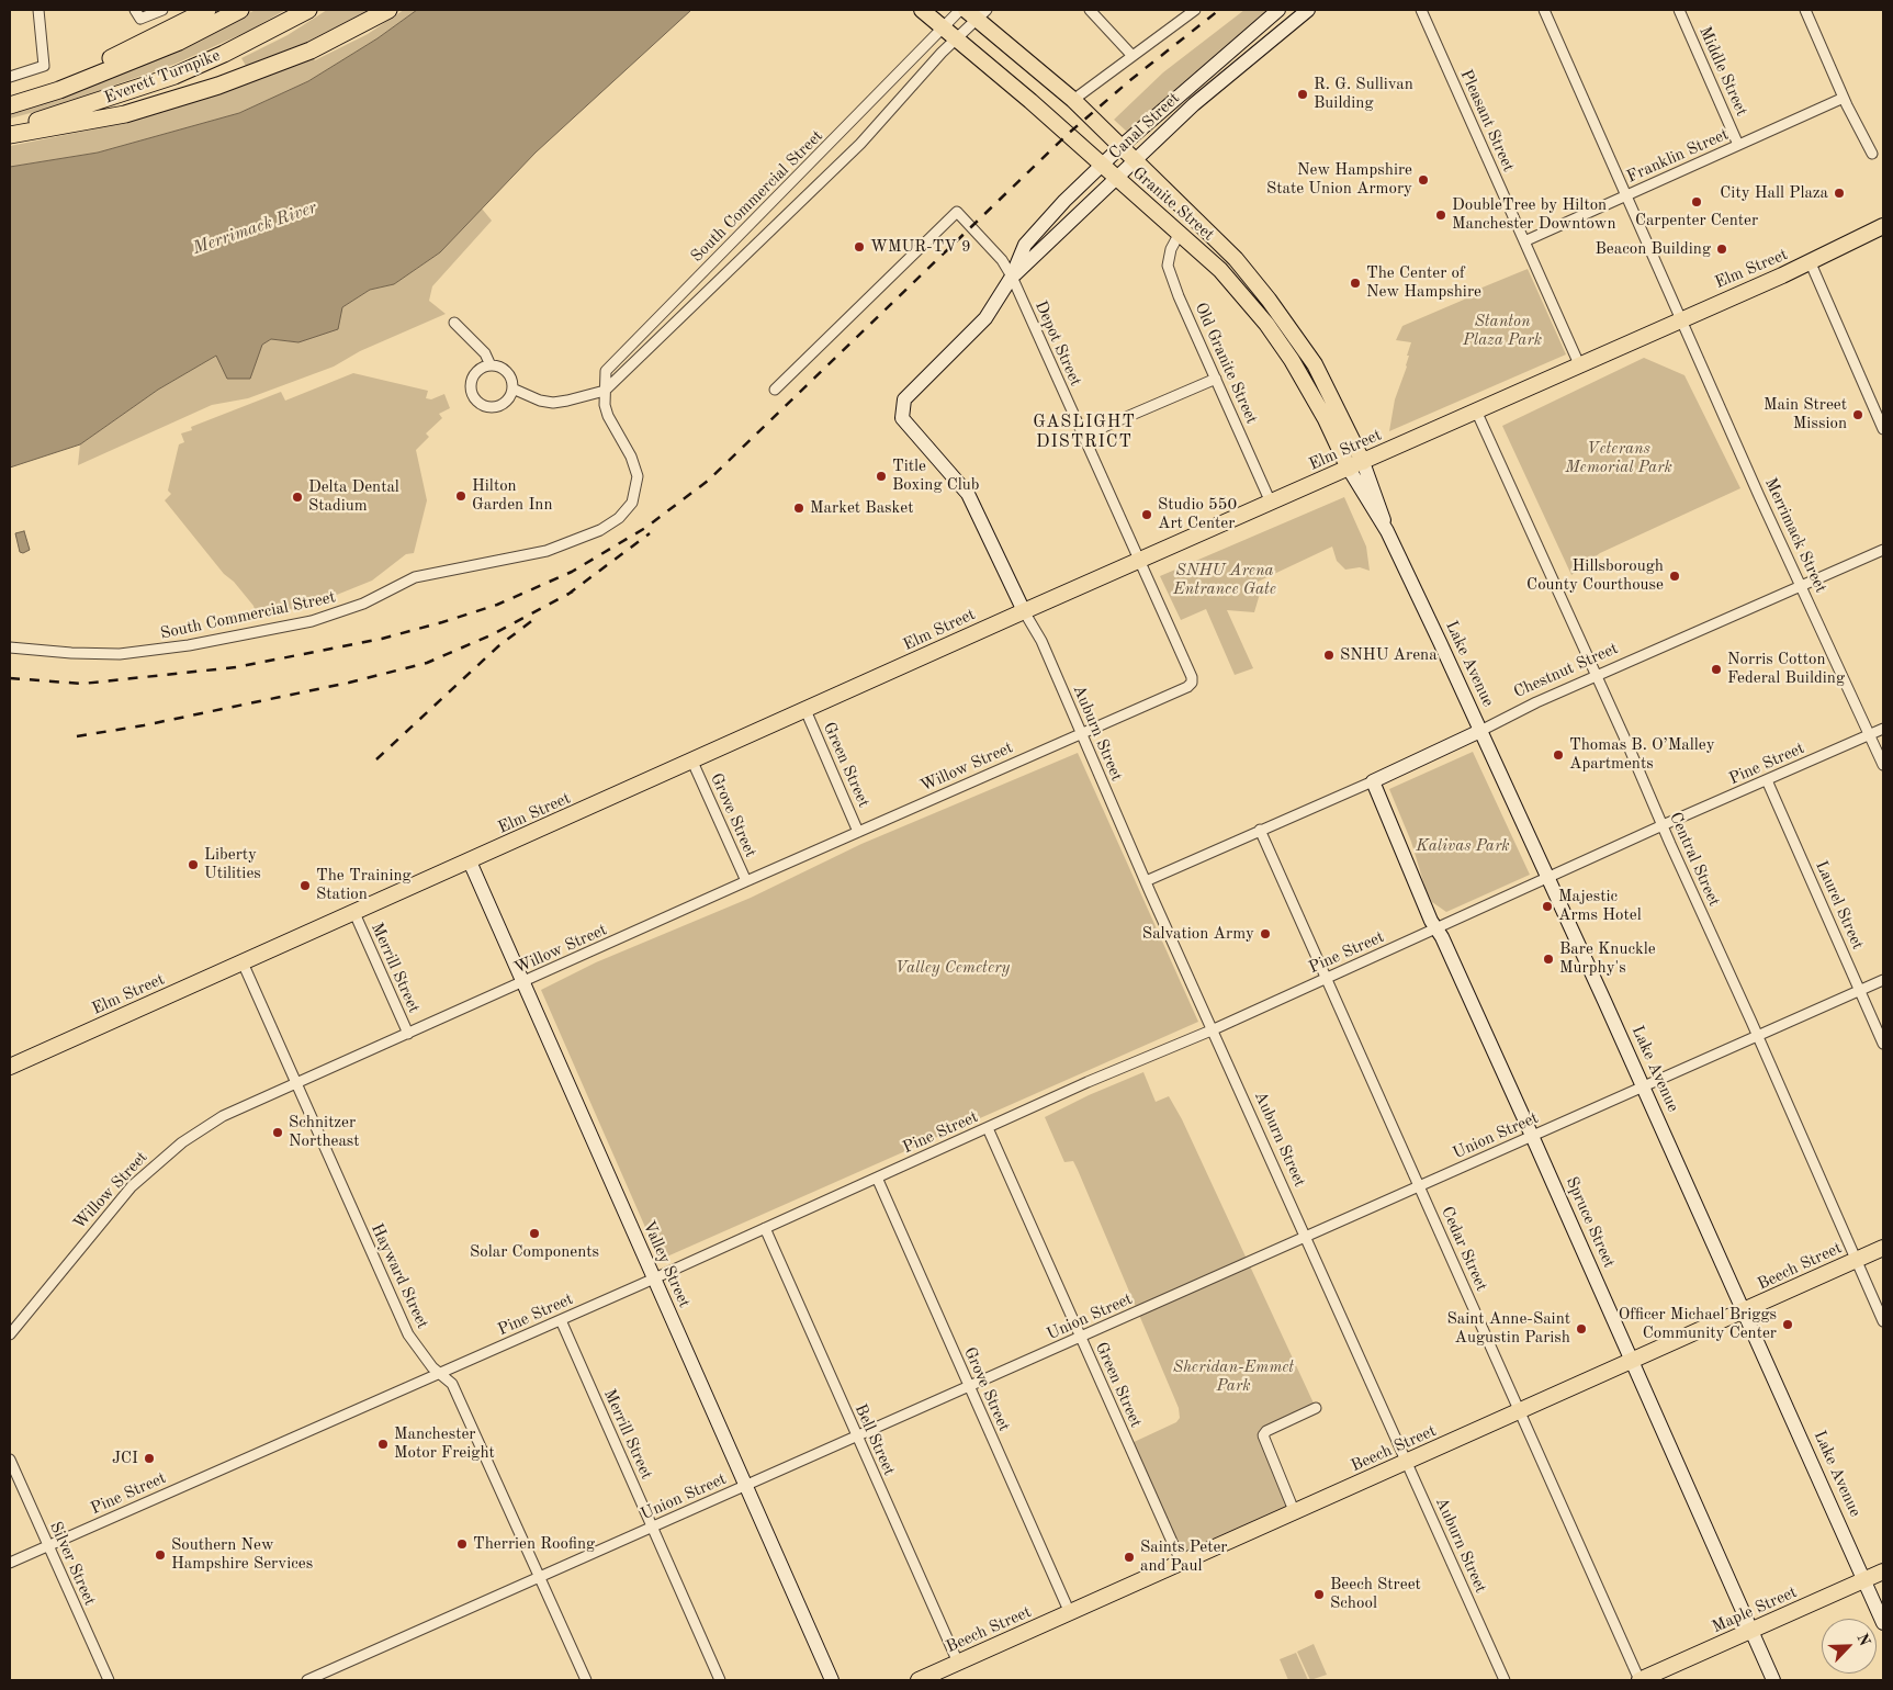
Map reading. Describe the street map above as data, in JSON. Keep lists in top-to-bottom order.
{
  "streets": {
    "highway": ["Everett Turnpike"],
    "main road": [
      "Granite Street",
      "Elm Street",
      "Beech Street",
      "Maple Street"
    ],
    "street": [
      "Middle Street",
      "Pleasant Street",
      "Canal Street",
      "Franklin Street",
      "South Commercial Street",
      "Depot Street",
      "Old Granite Street",
      "Merrimack Street",
      "Lake Avenue",
      "Chestnut Street",
      "Auburn Street",
      "Pine Street",
      "Green Street",
      "Willow Street",
      "Grove Street",
      "Central Street",
      "Laurel Street",
      "Merrill Street",
      "Union Street",
      "Spruce Street",
      "Cedar Street",
      "Valley Street",
      "Hayward Street",
      "Bell Street",
      "Silver Street"
    ]
  },
  "crossings": [
    ["Middle Street", "Franklin Street"],
    ["Pleasant Street", "Franklin Street"],
    ["Pleasant Street", "Elm Street"],
    ["Canal Street", "Granite Street"],
    ["Canal Street", "Elm Street"],
    ["Canal Street", "Depot Street"],
    ["Canal Street", "Auburn Street"],
    ["Franklin Street", "Merrimack Street"],
    ["South Commercial Street", "Granite Street"],
    ["Granite Street", "Elm Street"],
    ["Granite Street", "Old Granite Street"],
    ["Granite Street", "Lake Avenue"],
    ["Elm Street", "Depot Street"],
    ["Elm Street", "Old Granite Street"],
    ["Elm Street", "Merrimack Street"],
    ["Elm Street", "Lake Avenue"],
    ["Elm Street", "Auburn Street"],
    ["Elm Street", "Green Street"],
    ["Elm Street", "Willow Street"],
    ["Elm Street", "Grove Street"],
    ["Elm Street", "Central Street"],
    ["Elm Street", "Merrill Street"],
    ["Elm Street", "Valley Street"],
    ["Elm Street", "Hayward Street"],
    ["Depot Street", "Willow Street"],
    ["Merrimack Street", "Chestnut Street"],
    ["Merrimack Street", "Pine Street"],
    ["Lake Avenue", "Chestnut Street"],
    ["Lake Avenue", "Pine Street"],
    ["Lake Avenue", "Union Street"],
    ["Lake Avenue", "Beech Street"],
    ["Lake Avenue", "Maple Street"],
    ["Chestnut Street", "Auburn Street"],
    ["Chestnut Street", "Central Street"],
    ["Chestnut Street", "Spruce Street"],
    ["Chestnut Street", "Cedar Street"],
    ["Auburn Street", "Pine Street"],
    ["Auburn Street", "Willow Street"],
    ["Auburn Street", "Union Street"],
    ["Auburn Street", "Beech Street"],
    ["Pine Street", "Green Street"],
    ["Pine Street", "Grove Street"],
    ["Pine Street", "Central Street"],
    ["Pine Street", "Laurel Street"],
    ["Pine Street", "Merrill Street"],
    ["Pine Street", "Spruce Street"],
    ["Pine Street", "Cedar Street"],
    ["Pine Street", "Valley Street"],
    ["Pine Street", "Hayward Street"],
    ["Pine Street", "Bell Street"],
    ["Pine Street", "Silver Street"],
    ["Green Street", "Willow Street"],
    ["Green Street", "Union Street"],
    ["Green Street", "Beech Street"],
    ["Willow Street", "Grove Street"],
    ["Willow Street", "Merrill Street"],
    ["Willow Street", "Valley Street"],
    ["Willow Street", "Hayward Street"],
    ["Grove Street", "Union Street"],
    ["Grove Street", "Beech Street"],
    ["Central Street", "Union Street"],
    ["Central Street", "Beech Street"],
    ["Laurel Street", "Union Street"],
    ["Merrill Street", "Union Street"],
    ["Union Street", "Spruce Street"],
    ["Union Street", "Cedar Street"],
    ["Union Street", "Valley Street"],
    ["Union Street", "Hayward Street"],
    ["Union Street", "Bell Street"],
    ["Spruce Street", "Beech Street"],
    ["Spruce Street", "Maple Street"],
    ["Cedar Street", "Beech Street"],
    ["Cedar Street", "Maple Street"],
    ["Beech Street", "Bell Street"]
  ],
  "districts": ["GASLIGHT DISTRICT"],
  "water": ["Merrimack River"],
  "parks": [
    "Stanton Plaza Park",
    "Veterans Memorial Park",
    "SNHU Arena Entrance Gate",
    "Kalivas Park",
    "Valley Cemetery",
    "Sheridan-Emmet Park"
  ],
  "places": [
    "R. G. Sullivan Building",
    "New Hampshire State Union Armory",
    "City Hall Plaza",
    "Carpenter Center",
    "DoubleTree by Hilton Manchester Downtown",
    "WMUR-TV 9",
    "Beacon Building",
    "The Center of New Hampshire",
    "Main Street Mission",
    "Title Boxing Club",
    "Hilton Garden Inn",
    "Delta Dental Stadium",
    "Market Basket",
    "Studio 550 Art Center",
    "Hillsborough County Courthouse",
    "SNHU Arena",
    "Norris Cotton Federal Building",
    "Thomas B. O’Malley Apartments",
    "Liberty Utilities",
    "The Training Station",
    "Majestic Arms Hotel",
    "Salvation Army",
    "Bare Knuckle Murphy's",
    "Schnitzer Northeast",
    "Solar Components",
    "Officer Michael Briggs Community Center",
    "Saint Anne-Saint Augustin Parish",
    "Manchester Motor Freight",
    "JCI",
    "Therrien Roofing",
    "Southern New Hampshire Services",
    "Saints Peter and Paul",
    "Beech Street School"
  ],
  "north": "top right"
}
